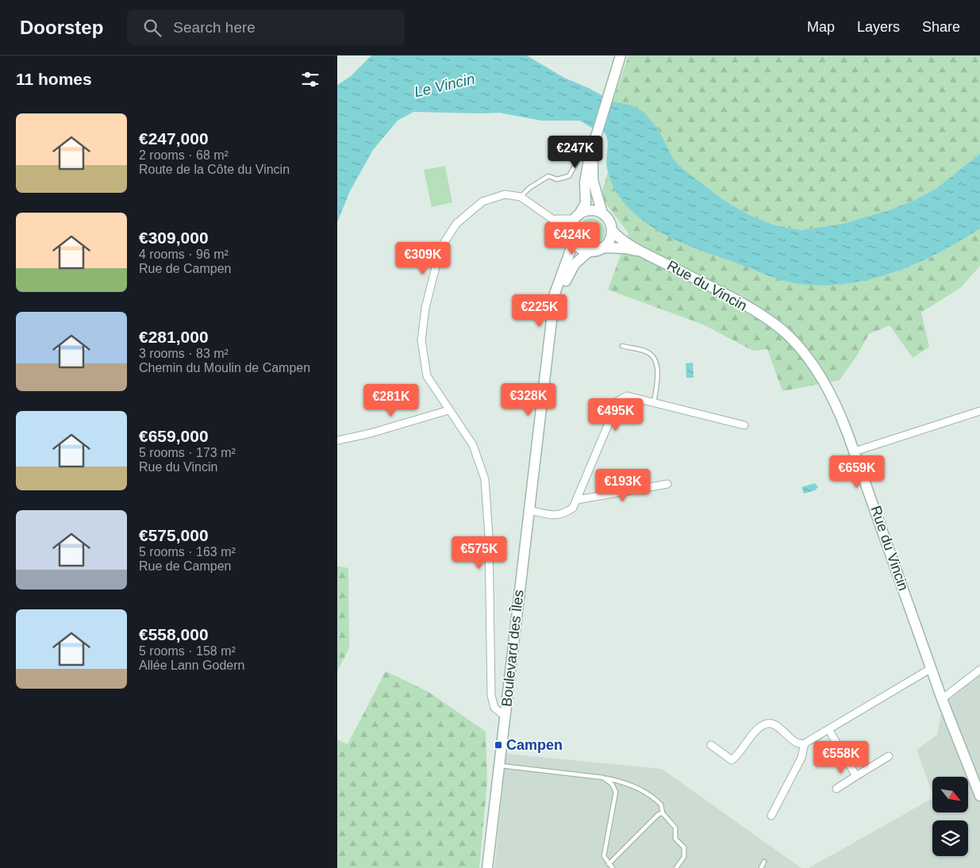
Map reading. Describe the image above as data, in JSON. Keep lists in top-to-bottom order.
{
  "streets": {
    "main road": ["Rue du Vincin", "Boulevard des Îles"]
  },
  "crossings": [
    ["Rue du Vincin", "Boulevard des Îles"]
  ],
  "water": ["Le Vincin"],
  "places": {
    "transit": ["Campen"]
  },
  "north": "bottom right",
  "page": {
    "header": "Doorstep",
    "search": "Search here",
    "nav": ["Map", "Layers", "Share"],
    "heading": "11 homes",
    "list": [
      {
        "name": "€247,000",
        "note": "2 rooms · 68 m² · Route de la Côte du Vincin"
      },
      {
        "name": "€309,000",
        "note": "4 rooms · 96 m² · Rue de Campen"
      },
      {
        "name": "€281,000",
        "note": "3 rooms · 83 m² · Chemin du Moulin de Campen"
      },
      {
        "name": "€659,000",
        "note": "5 rooms · 173 m² · Rue du Vincin"
      },
      {
        "name": "€575,000",
        "note": "5 rooms · 163 m² · Rue de Campen"
      },
      {
        "name": "€558,000",
        "note": "5 rooms · 158 m² · Allée Lann Godern"
      }
    ],
    "price": [
      "€247K",
      "€424K",
      "€309K",
      "€225K",
      "€328K",
      "€281K",
      "€495K",
      "€659K",
      "€193K",
      "€575K",
      "€558K"
    ]
  }
}
